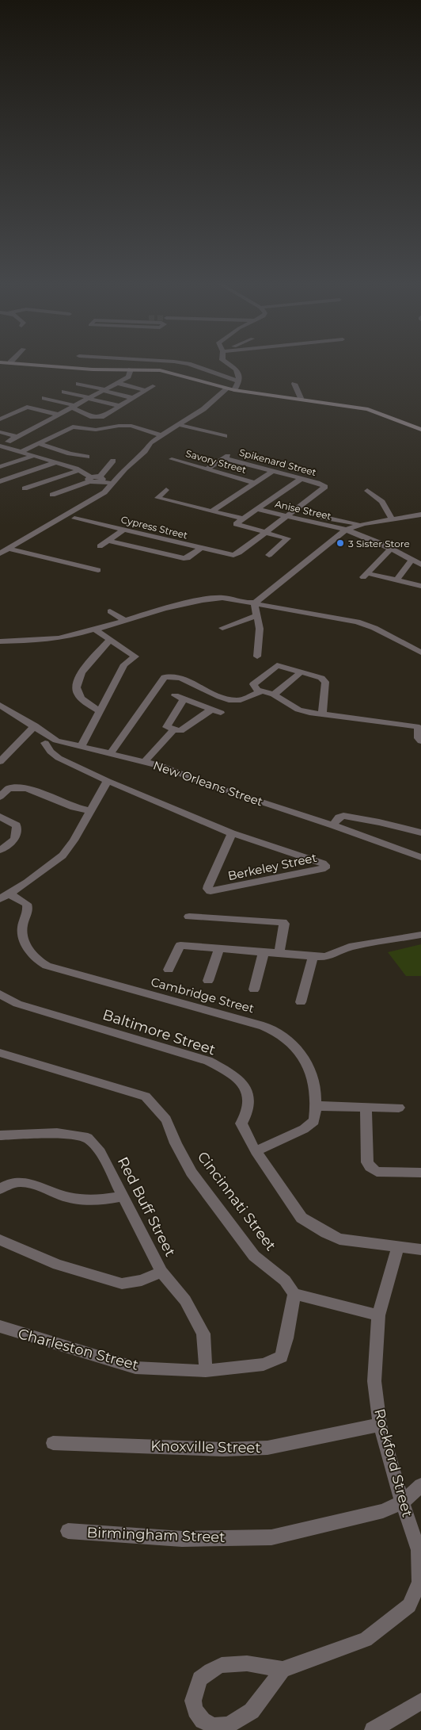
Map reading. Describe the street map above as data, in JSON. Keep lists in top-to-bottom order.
{
  "streets": {
    "street": [
      "Savory Street",
      "Spikenard Street",
      "Anise Street",
      "Cypress Street",
      "New Orleans Street",
      "Berkeley Street",
      "Cambridge Street",
      "Baltimore Street",
      "Cincinnati Street",
      "Red Buff Street",
      "Charleston Street",
      "Knoxville Street",
      "Rockford Street",
      "Birmingham Street"
    ]
  },
  "crossings": [
    ["Savory Street", "Spikenard Street"],
    ["Spikenard Street", "Anise Street"],
    ["Cambridge Street", "Baltimore Street"],
    ["Baltimore Street", "Rockford Street"],
    ["Cincinnati Street", "Charleston Street"],
    ["Red Buff Street", "Charleston Street"],
    ["Knoxville Street", "Rockford Street"],
    ["Rockford Street", "Birmingham Street"]
  ],
  "places": ["3 Sister Store"]
}
